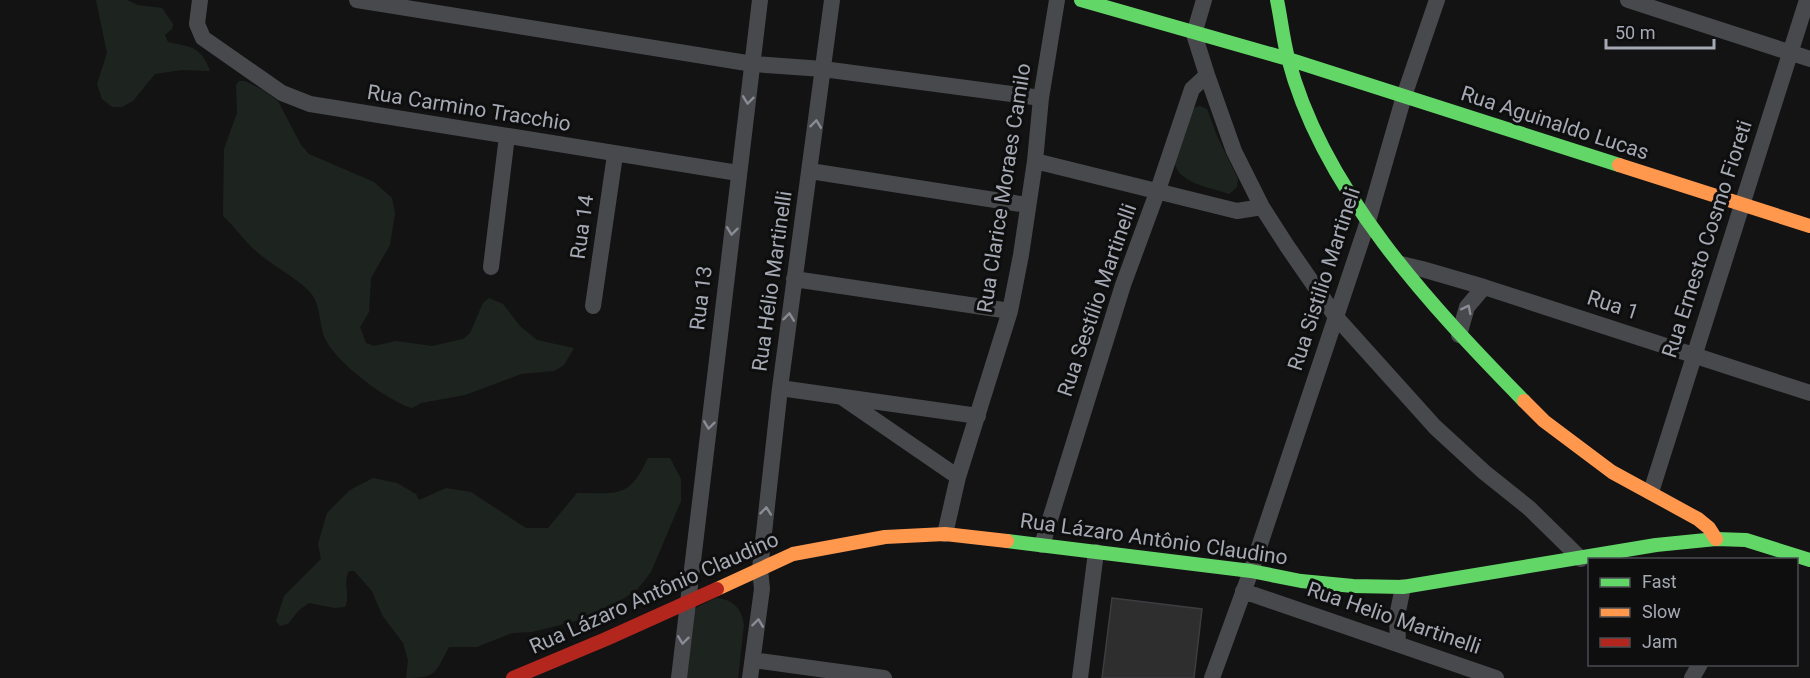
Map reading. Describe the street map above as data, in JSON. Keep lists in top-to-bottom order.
{
  "streets": {
    "street": [
      "Rua Carmino Tracchio",
      "Rua Aguinaldo Lucas",
      "Rua Clarice Moraes Camilo",
      "Rua 14",
      "Rua Ernesto Cosmo Fioreti",
      "Rua Sistilio Martineli",
      "Rua Hélio Martinelli",
      "Rua 13",
      "Rua Sestílio Martinelli",
      "Rua 1",
      "Rua Lázaro Antônio Claudino",
      "Rua Helio Martinelli"
    ]
  },
  "crossings": [
    ["Rua Carmino Tracchio", "Rua 14"],
    ["Rua Carmino Tracchio", "Rua 13"],
    ["Rua Aguinaldo Lucas", "Rua Ernesto Cosmo Fioreti"],
    ["Rua Aguinaldo Lucas", "Rua Sistilio Martineli"],
    ["Rua Clarice Moraes Camilo", "Rua Lázaro Antônio Claudino"],
    ["Rua Ernesto Cosmo Fioreti", "Rua 1"],
    ["Rua Sistilio Martineli", "Rua Lázaro Antônio Claudino"],
    ["Rua Sistilio Martineli", "Rua Helio Martinelli"],
    ["Rua Hélio Martinelli", "Rua Lázaro Antônio Claudino"],
    ["Rua 13", "Rua Lázaro Antônio Claudino"],
    ["Rua Sestílio Martinelli", "Rua Lázaro Antônio Claudino"]
  ],
  "one_way": ["Rua Hélio Martinelli", "Rua 13"],
  "legend": ["Fast", "Slow", "Jam"],
  "scale_bar": "50 m"
}
